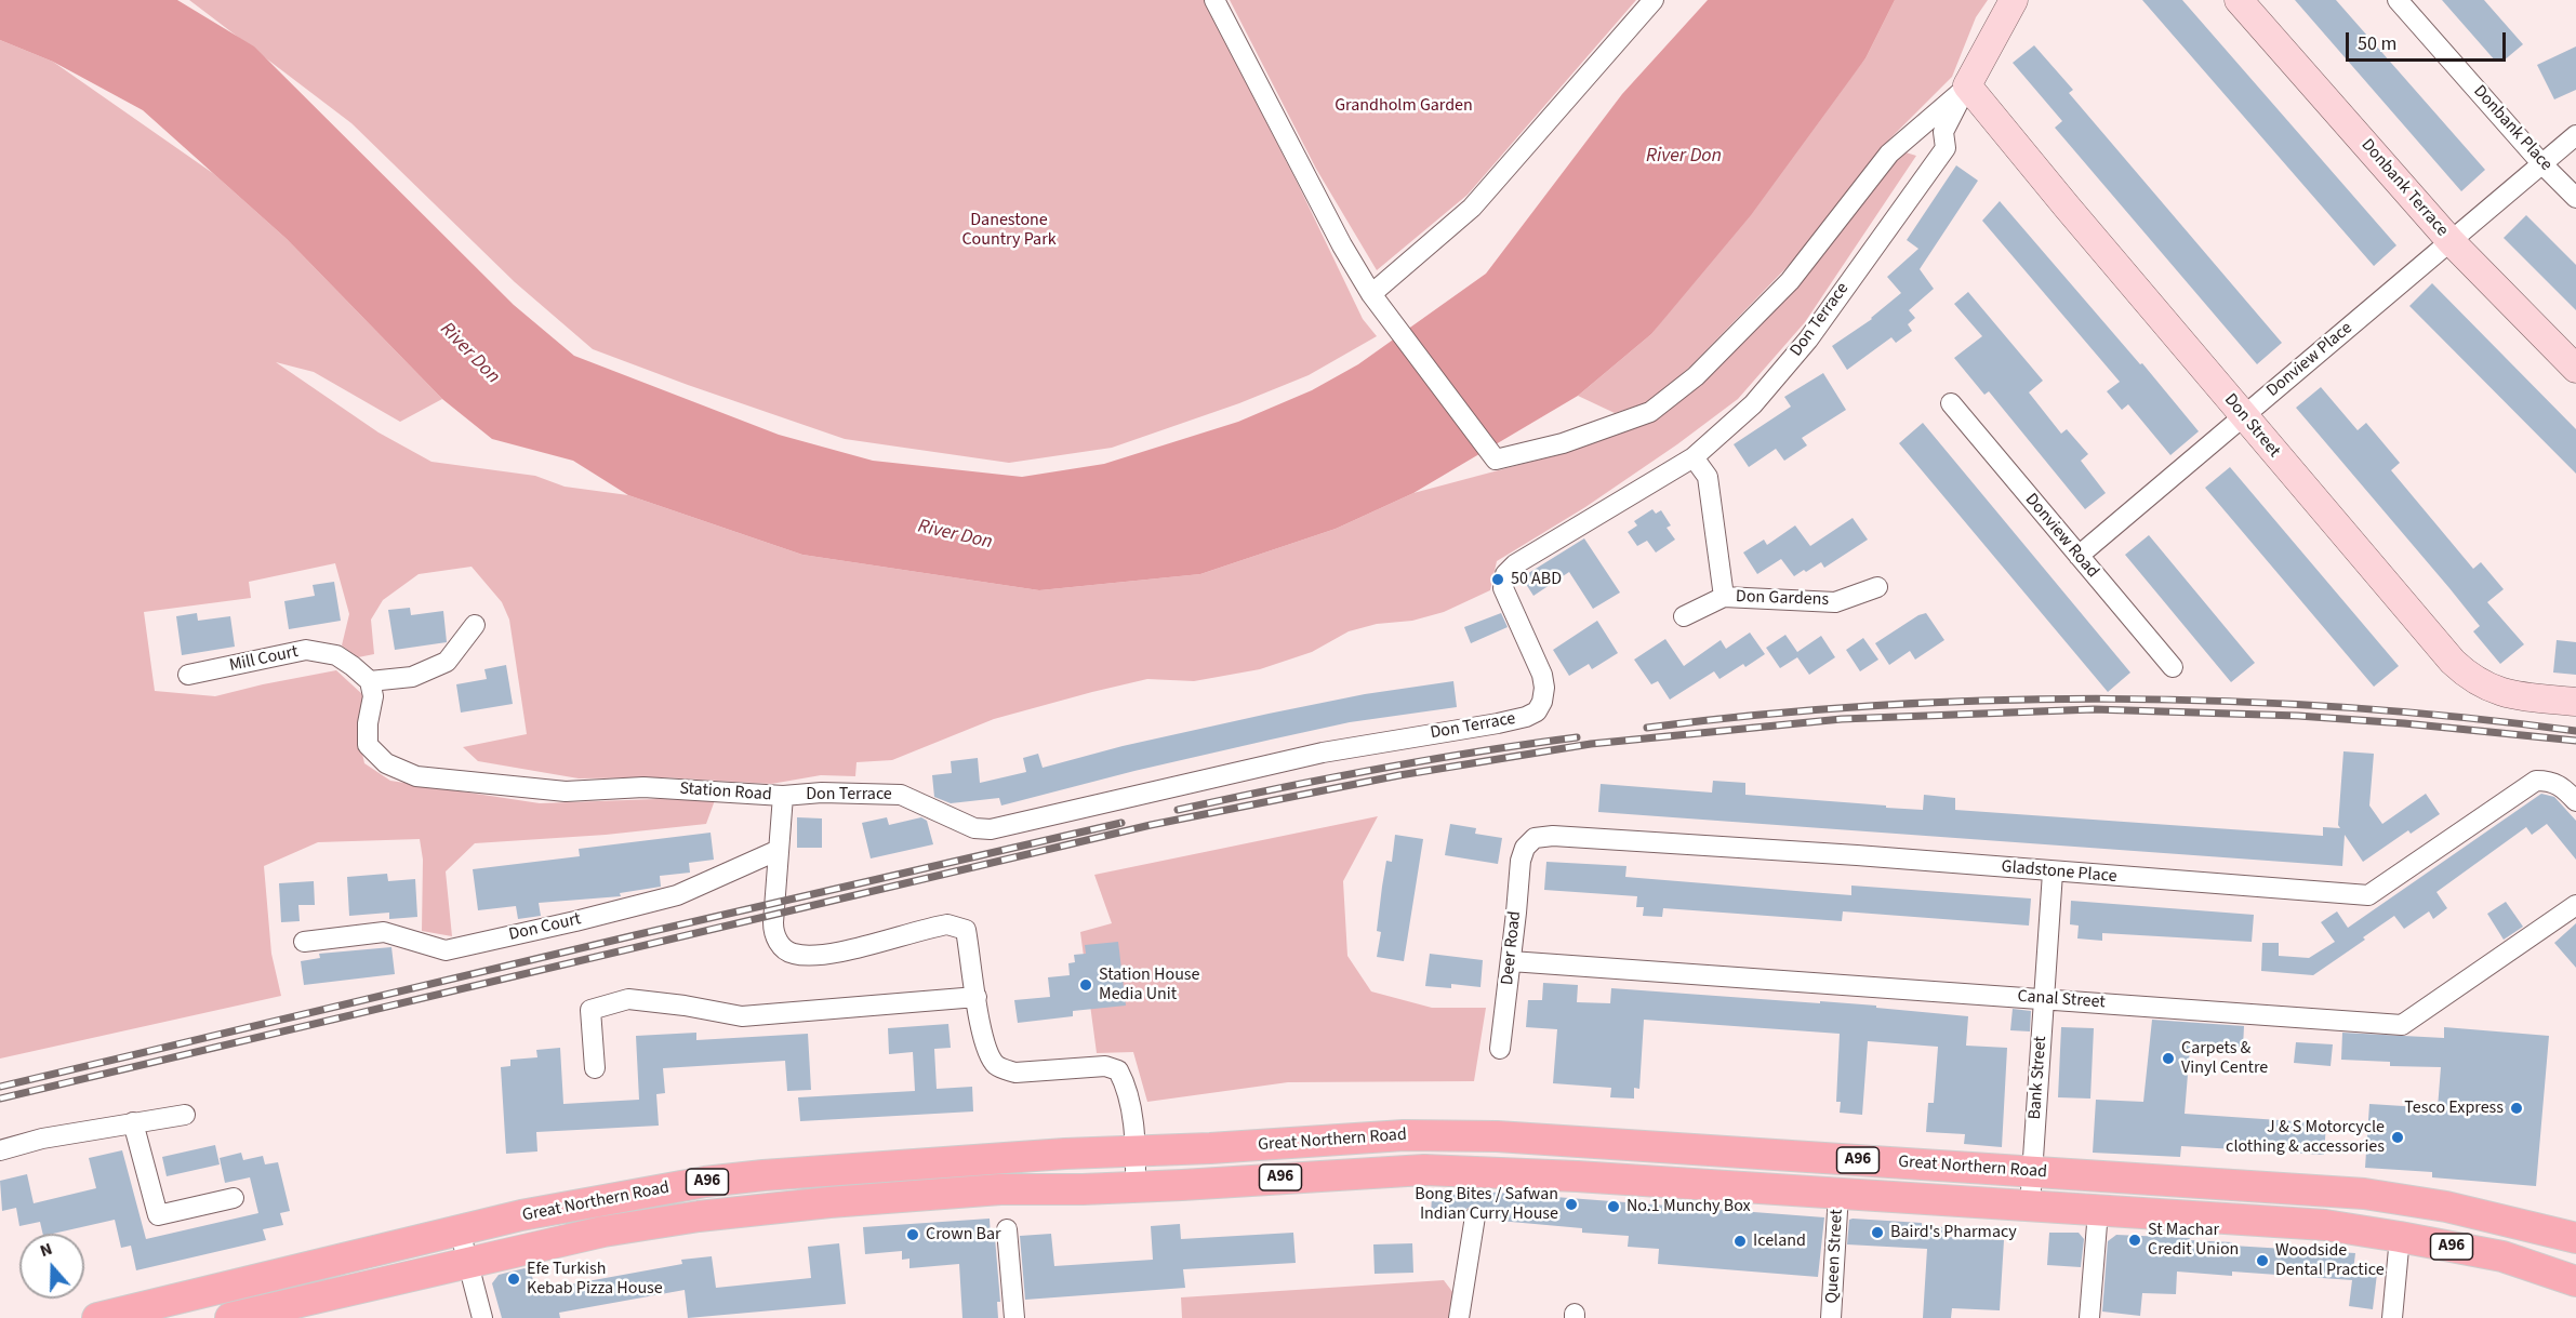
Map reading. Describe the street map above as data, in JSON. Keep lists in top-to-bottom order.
{
  "streets": {
    "main road": ["Great Northern Road", "A96"],
    "street": [
      "Donbank Place",
      "Donbank Terrace",
      "Don Terrace",
      "Donview Place",
      "Don Street",
      "Donview Road",
      "Don Gardens",
      "Mill Court",
      "Station Road",
      "Gladstone Place",
      "Don Court",
      "Deer Road",
      "Canal Street",
      "Bank Street",
      "Queen Street"
    ]
  },
  "crossings": [
    ["Donbank Place", "Donview Place"],
    ["Donbank Terrace", "Donview Place"],
    ["Don Terrace", "Don Street"],
    ["Don Terrace", "Don Gardens"],
    ["Don Terrace", "Station Road"],
    ["Donview Place", "Don Street"],
    ["Donview Place", "Donview Road"],
    ["Mill Court", "Station Road"],
    ["Station Road", "Don Court"],
    ["Station Road", "Great Northern Road"],
    ["Gladstone Place", "Deer Road"],
    ["Gladstone Place", "Bank Street"],
    ["Deer Road", "Canal Street"],
    ["Canal Street", "Bank Street"],
    ["Bank Street", "Great Northern Road"],
    ["Bank Street", "A96"],
    ["Great Northern Road", "A96"],
    ["Great Northern Road", "Queen Street"],
    ["A96", "Queen Street"]
  ],
  "water": ["River Don"],
  "parks": ["Grandholm Garden", "Danestone Country Park"],
  "places": [
    "50 ABD",
    "Station House Media Unit",
    "Carpets & Vinyl Centre",
    "Tesco Express",
    "J & S Motorcycle clothing & accessories",
    "Bong Bites / Safwan Indian Curry House",
    "No.1 Munchy Box",
    "Baird's Pharmacy",
    "Crown Bar",
    "St Machar Credit Union",
    "Iceland",
    "Woodside Dental Practice",
    "Efe Turkish Kebab Pizza House"
  ],
  "scale_bar": "50 m",
  "north": "top"
}
